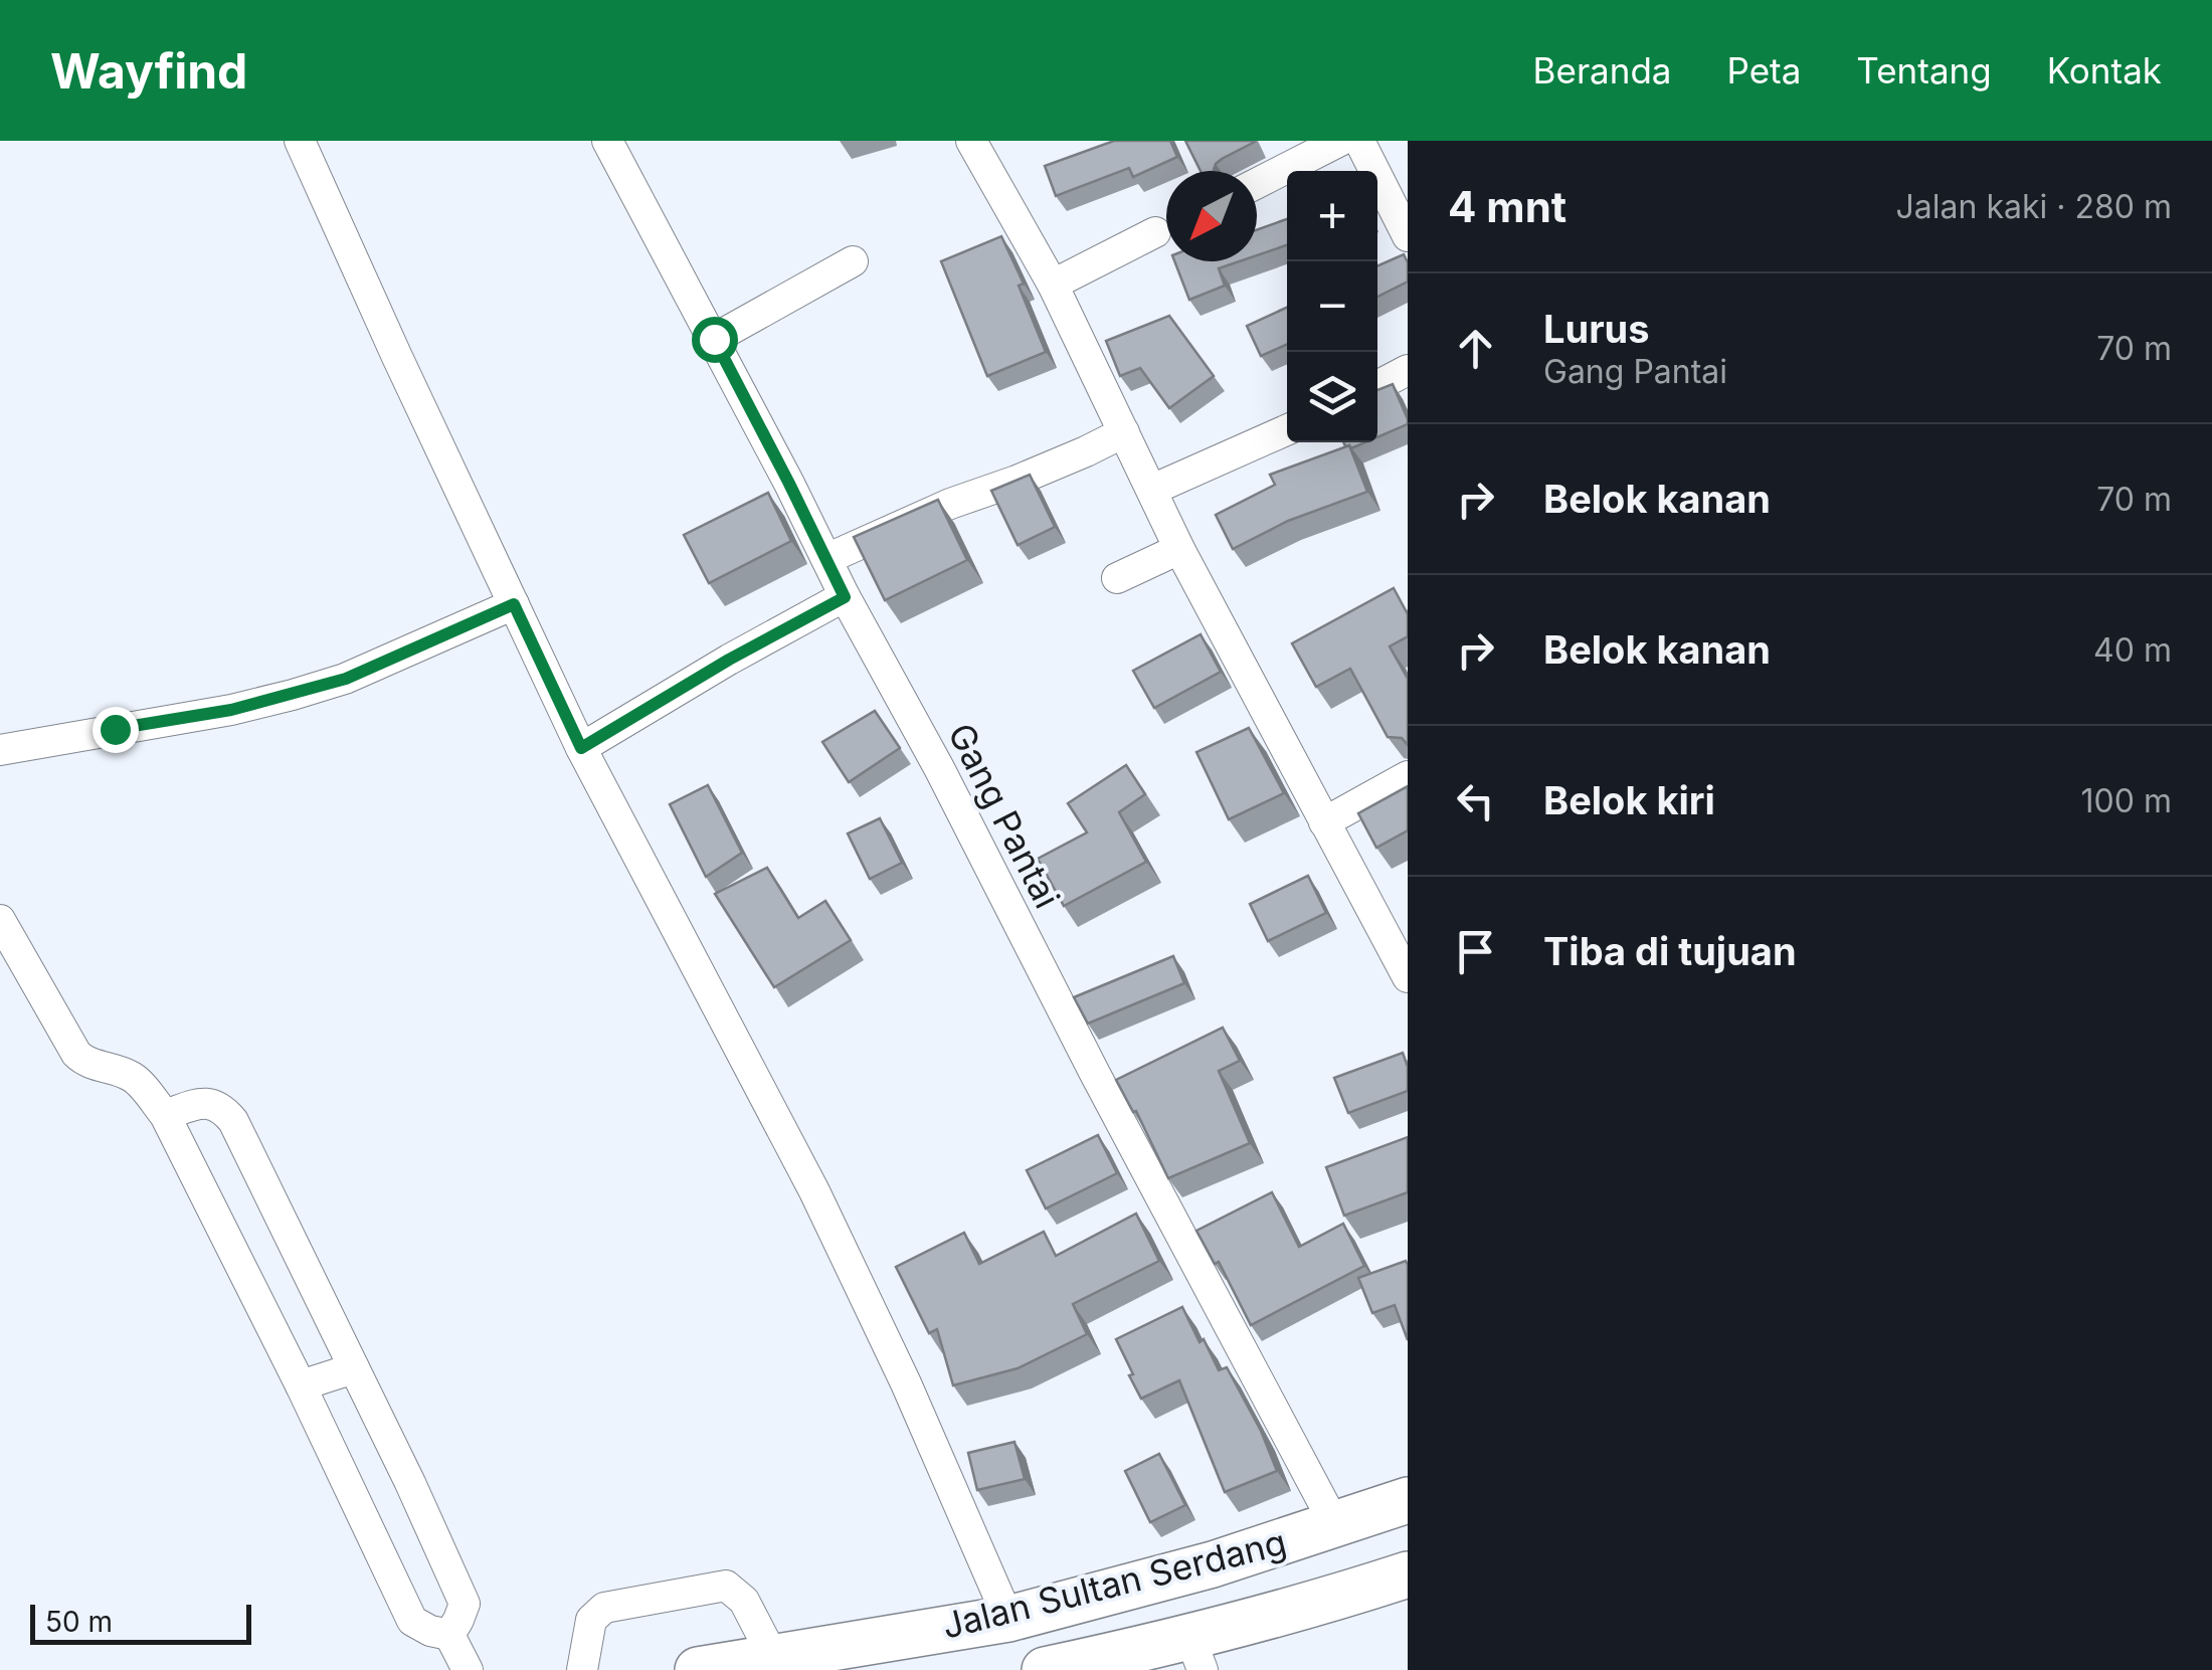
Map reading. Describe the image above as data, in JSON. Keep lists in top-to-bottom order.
{
  "streets": {
    "highway": ["Jalan Sultan Serdang"],
    "street": ["Gang Pantai"]
  },
  "crossings": [
    ["Gang Pantai", "Jalan Sultan Serdang"]
  ],
  "scale_bar": "50 m",
  "north": "bottom left",
  "page": {
    "header": "Wayfind",
    "nav": [
      "Beranda",
      "Peta",
      "Tentang",
      "Kontak"
    ],
    "heading": ["4 mnt", "Jalan kaki · 280 m"],
    "map_buttons": ["+", "−"],
    "list": [
      ["Lurus", "Gang Pantai", "70 m"],
      ["Belok kanan", "70 m"],
      ["Belok kanan", "40 m"],
      ["Belok kiri", "100 m"],
      "Tiba di tujuan"
    ],
    "scale": "50 m"
  }
}
